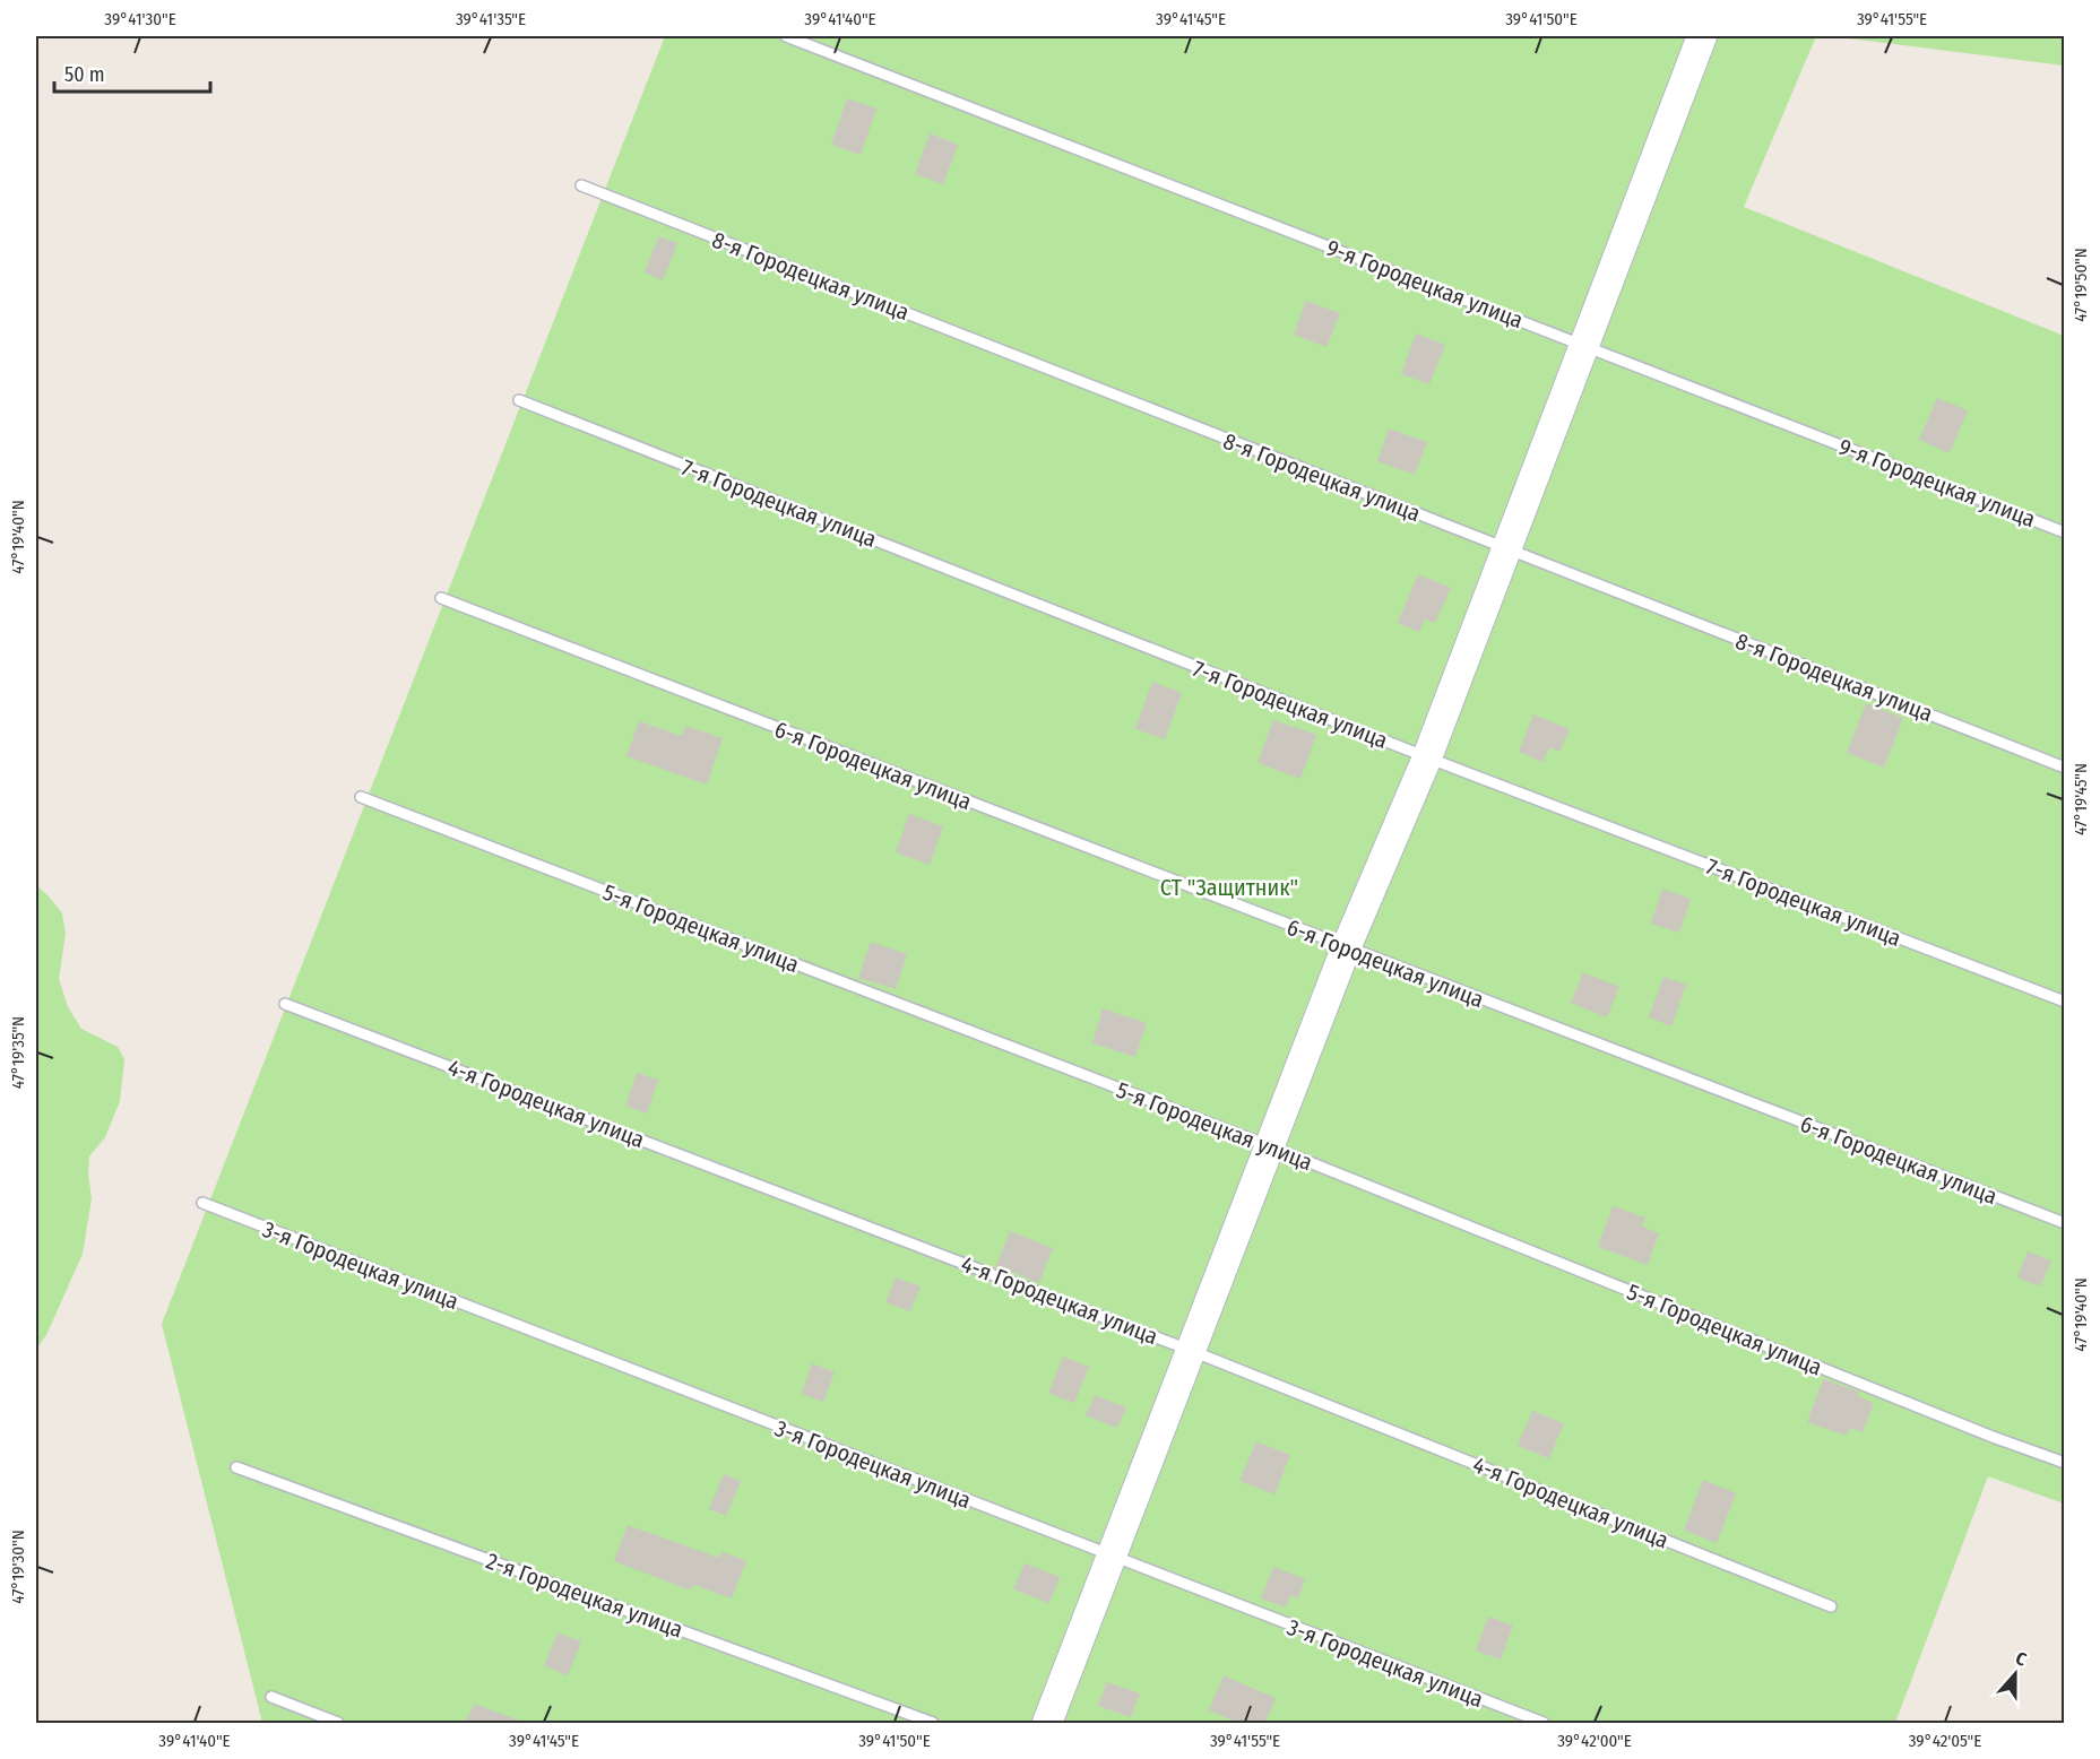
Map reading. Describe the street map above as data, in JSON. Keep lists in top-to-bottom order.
{
  "streets": {
    "lane": [
      "8-я Городецкая улица",
      "9-я Городецкая улица",
      "7-я Городецкая улица",
      "6-я Городецкая улица",
      "5-я Городецкая улица",
      "4-я Городецкая улица",
      "3-я Городецкая улица",
      "2-я Городецкая улица"
    ]
  },
  "parks": ["СТ \"Защитник\""],
  "scale_bar": "50 m",
  "north": "top",
  "coordinates": [
    "39°41'30\"E",
    "39°41'35\"E",
    "39°41'40\"E",
    "39°41'45\"E",
    "39°41'50\"E",
    "39°41'55\"E",
    "47°19'50\"N",
    "47°19'40\"N",
    "47°19'45\"N",
    "47°19'35\"N",
    "47°19'30\"N",
    "39°42'00\"E",
    "39°42'05\"E"
  ]
}
